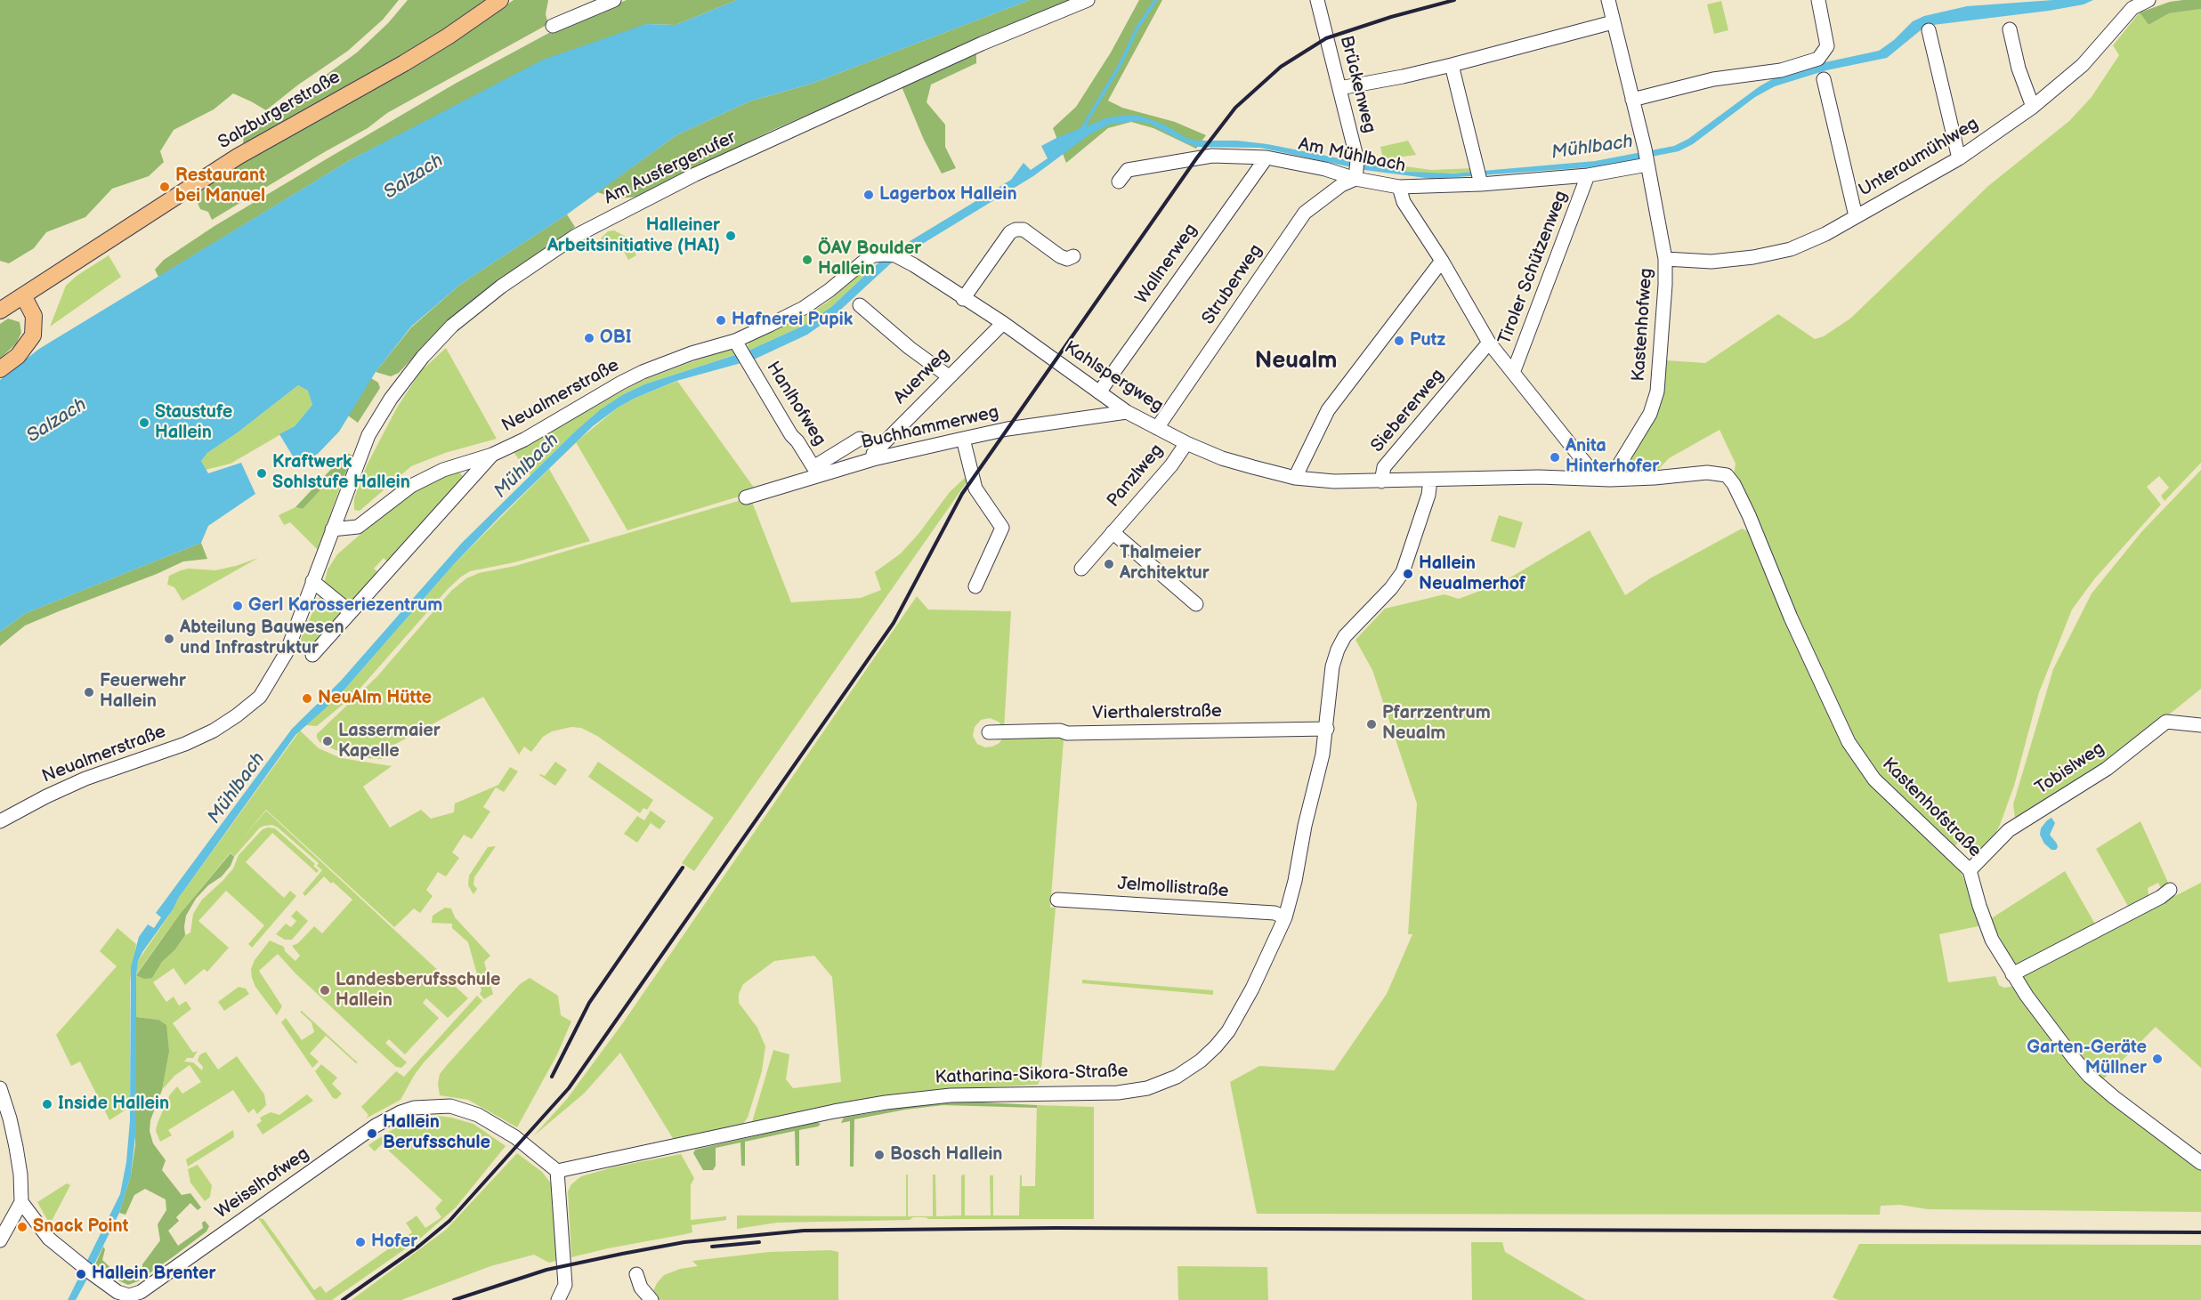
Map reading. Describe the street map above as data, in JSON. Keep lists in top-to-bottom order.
{
  "streets": {
    "main road": ["Salzburgerstraße"],
    "street": [
      "Brückenweg",
      "Am Mühlbach",
      "Unteraumühlweg",
      "Am Ausfergenufer",
      "Wallnerweg",
      "Tiroler Schützenweg",
      "Struberweg",
      "Kastenhofweg",
      "Auerweg",
      "Kahlspergweg",
      "Neualmerstraße",
      "Hanlhofweg",
      "Siebererweg",
      "Buchhammerweg",
      "Panzlweg",
      "Vierthalerstraße",
      "Tobislweg",
      "Kastenhofstraße",
      "Jelmollistraße",
      "Katharina-Sikora-Straße",
      "Weisslhofweg"
    ]
  },
  "crossings": [
    ["Brückenweg", "Am Mühlbach"],
    ["Brückenweg", "Struberweg"],
    ["Am Mühlbach", "Wallnerweg"],
    ["Am Mühlbach", "Tiroler Schützenweg"],
    ["Am Mühlbach", "Struberweg"],
    ["Am Mühlbach", "Kastenhofweg"],
    ["Unteraumühlweg", "Kastenhofweg"],
    ["Am Ausfergenufer", "Neualmerstraße"],
    ["Wallnerweg", "Kahlspergweg"],
    ["Struberweg", "Kahlspergweg"],
    ["Kastenhofweg", "Kahlspergweg"],
    ["Kastenhofweg", "Kastenhofstraße"],
    ["Auerweg", "Kahlspergweg"],
    ["Auerweg", "Buchhammerweg"],
    ["Kahlspergweg", "Neualmerstraße"],
    ["Kahlspergweg", "Siebererweg"],
    ["Kahlspergweg", "Buchhammerweg"],
    ["Kahlspergweg", "Panzlweg"],
    ["Kahlspergweg", "Kastenhofstraße"],
    ["Kahlspergweg", "Katharina-Sikora-Straße"],
    ["Neualmerstraße", "Hanlhofweg"],
    ["Vierthalerstraße", "Katharina-Sikora-Straße"],
    ["Tobislweg", "Kastenhofstraße"],
    ["Jelmollistraße", "Katharina-Sikora-Straße"],
    ["Katharina-Sikora-Straße", "Weisslhofweg"]
  ],
  "districts": ["Neualm"],
  "water": ["Mühlbach", "Salzach"],
  "places": [
    "Restaurant bei Manuel",
    "Lagerbox Hallein",
    "Halleiner Arbeitsinitiative (HAI)",
    "ÖAV Boulder Hallein",
    "Hafnerei Pupik",
    "OBI",
    "Putz",
    "Staustufe Hallein",
    "Anita Hinterhofer",
    "Kraftwerk Sohlstufe Hallein",
    "Thalmeier Architektur",
    "Hallein Neualmerhof",
    "Gerl Karosseriezentrum",
    "Abteilung Bauwesen und Infrastruktur",
    "Feuerwehr Hallein",
    "NeuAlm Hütte",
    "Pfarrzentrum Neualm",
    "Lassermaier Kapelle",
    "Landesberufsschule Hallein",
    "Garten-Geräte Müllner",
    "Inside Hallein",
    "Hallein Berufsschule",
    "Bosch Hallein",
    "Snack Point",
    "Hofer",
    "Hallein Brenter"
  ]
}
